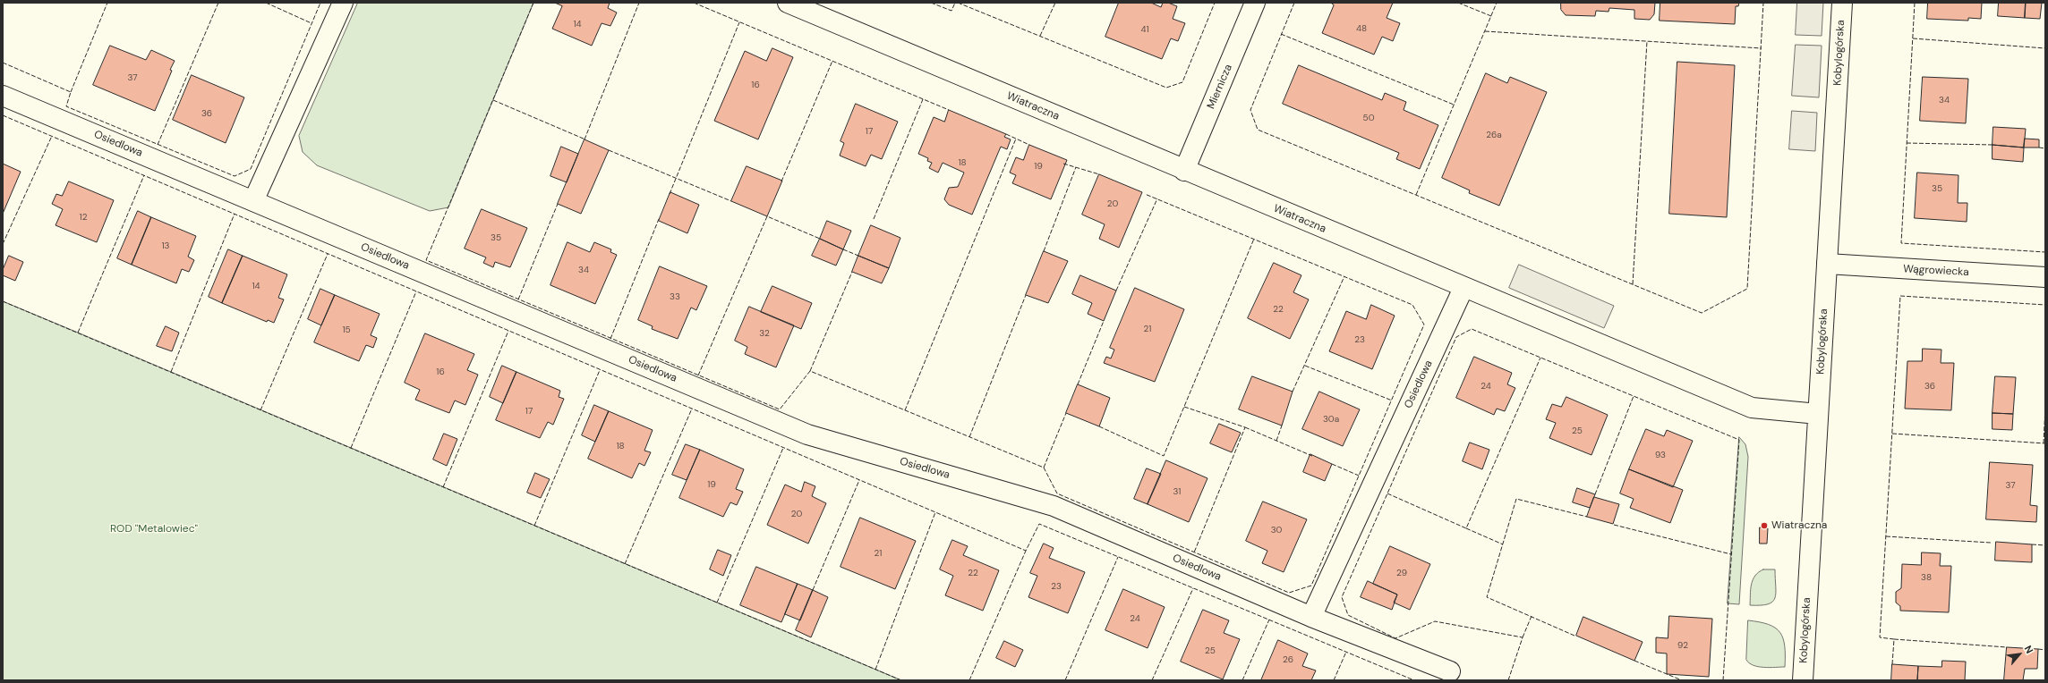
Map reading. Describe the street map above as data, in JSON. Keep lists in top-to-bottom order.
{
  "streets": {
    "street": [
      "Kobylogórska",
      "Miernicza",
      "Wiatraczna",
      "Osiedlowa",
      "Wągrowiecka"
    ]
  },
  "crossings": [
    ["Kobylogórska", "Wiatraczna"],
    ["Kobylogórska", "Wągrowiecka"],
    ["Miernicza", "Wiatraczna"],
    ["Wiatraczna", "Osiedlowa"]
  ],
  "parks": ["ROD \"Metalowiec\""],
  "places": ["Wiatraczna"],
  "house_numbers": [
    "14",
    "48",
    "41",
    "37",
    "16",
    "34",
    "36",
    "50",
    "17",
    "26a",
    "18",
    "19",
    "35",
    "20",
    "12",
    "35",
    "13",
    "34",
    "14",
    "33",
    "22",
    "21",
    "15",
    "32",
    "23",
    "16",
    "24",
    "36",
    "17",
    "30a",
    "25",
    "18",
    "93",
    "19",
    "37",
    "31",
    "20",
    "30",
    "21",
    "22",
    "29",
    "38",
    "23",
    "24",
    "92",
    "25",
    "26"
  ],
  "north": "top right"
}
